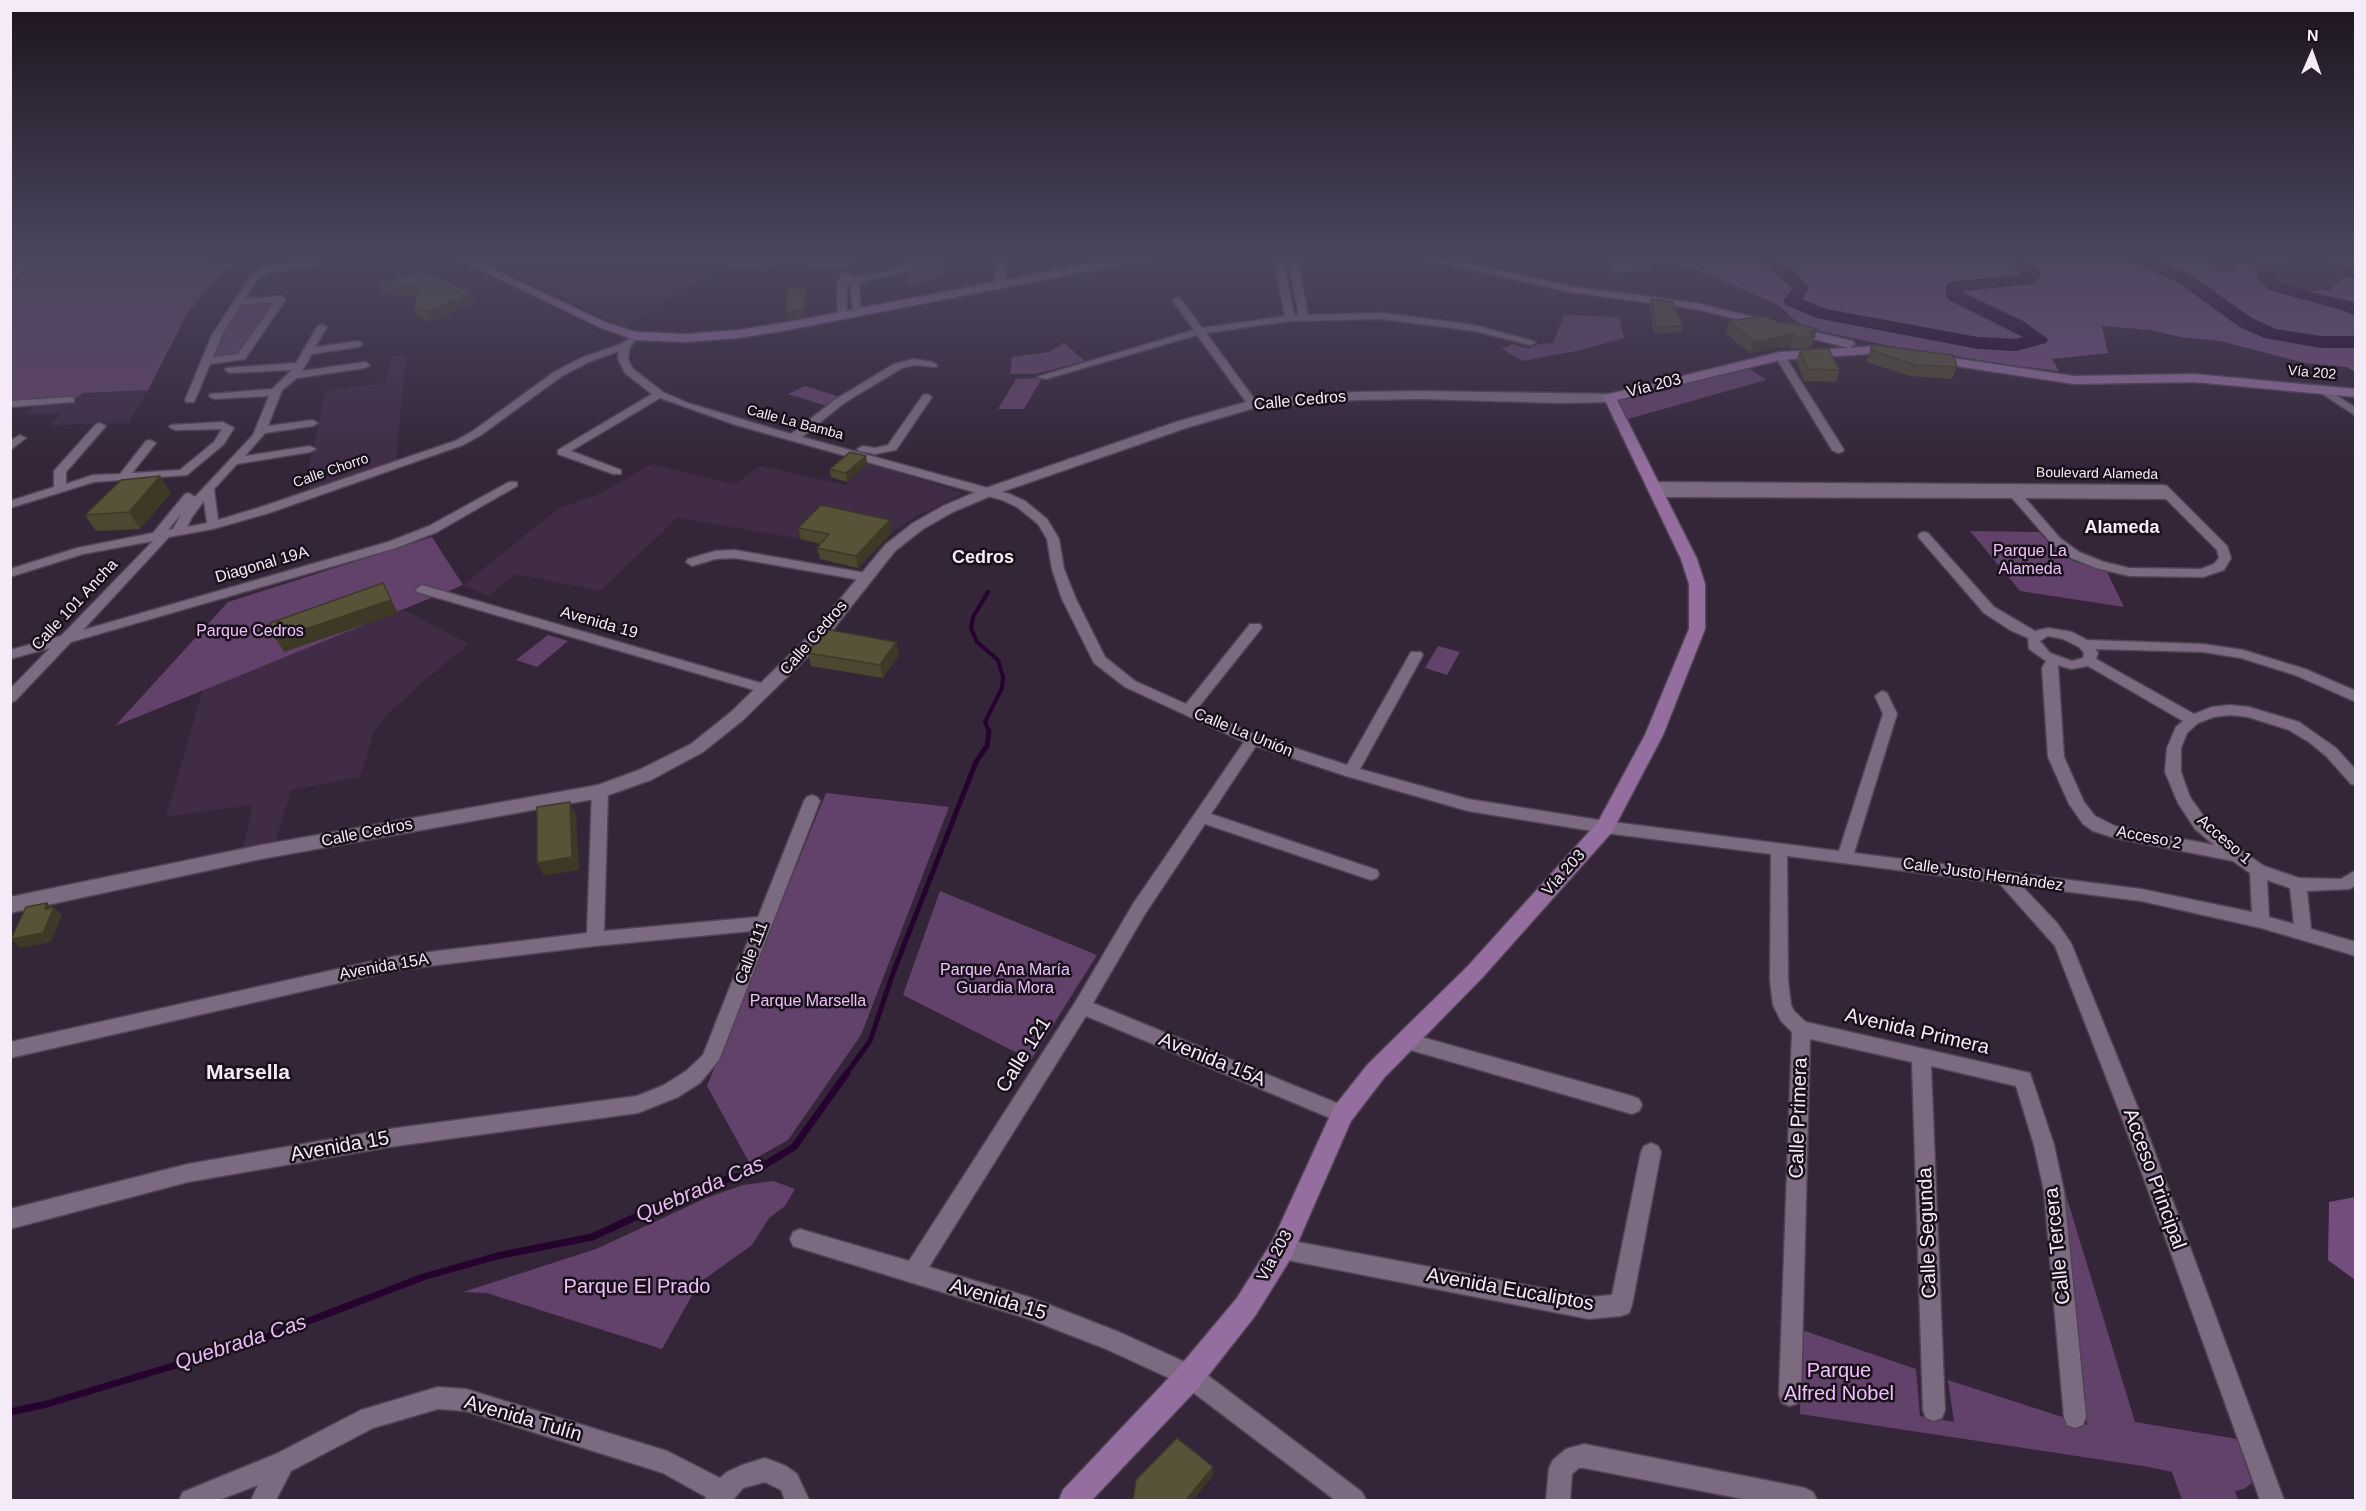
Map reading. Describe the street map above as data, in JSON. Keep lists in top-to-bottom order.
{
  "streets": {
    "main road": ["Vía 202", "Vía 203"],
    "street": [
      "Calle Cedros",
      "Calle La Bamba",
      "Calle Chorro",
      "Boulevard Alameda",
      "Diagonal 19A",
      "Calle 101 Ancha",
      "Avenida 19",
      "Calle La Unión",
      "Acceso 2",
      "Acceso 1",
      "Calle Justo Hernández",
      "Calle 111",
      "Avenida 15A",
      "Avenida Primera",
      "Calle 121",
      "Calle Primera",
      "Avenida 15",
      "Acceso Principal",
      "Calle Segunda",
      "Calle Tercera",
      "Avenida Eucaliptos",
      "Avenida Tulín"
    ]
  },
  "crossings": [
    ["Vía 203", "Calle Cedros"],
    ["Vía 203", "Boulevard Alameda"],
    ["Vía 203", "Calle La Unión"],
    ["Vía 203", "Calle Justo Hernández"],
    ["Vía 203", "Avenida 15A"],
    ["Vía 203", "Avenida 15"],
    ["Vía 203", "Avenida Eucaliptos"],
    ["Calle Cedros", "Calle La Bamba"],
    ["Calle Cedros", "Avenida 19"],
    ["Calle Cedros", "Calle La Unión"],
    ["Calle La Bamba", "Calle Chorro"],
    ["Calle La Bamba", "Calle La Unión"],
    ["Calle Chorro", "Calle 101 Ancha"],
    ["Diagonal 19A", "Calle 101 Ancha"],
    ["Calle La Unión", "Calle Justo Hernández"],
    ["Calle La Unión", "Calle 121"],
    ["Acceso 2", "Acceso 1"],
    ["Acceso 1", "Calle Justo Hernández"],
    ["Calle Justo Hernández", "Acceso Principal"],
    ["Calle 111", "Avenida 15A"],
    ["Calle 111", "Avenida 15"],
    ["Avenida 15A", "Calle 121"],
    ["Avenida Primera", "Calle Primera"],
    ["Avenida Primera", "Calle Segunda"],
    ["Avenida Primera", "Calle Tercera"],
    ["Calle 121", "Avenida 15"]
  ],
  "districts": ["Alameda", "Cedros", "Marsella"],
  "water": ["Quebrada Cas"],
  "parks": [
    "Parque La Alameda",
    "Parque Cedros",
    "Parque Ana María Guardia Mora",
    "Parque Marsella",
    "Parque El Prado",
    "Parque Alfred Nobel"
  ],
  "north": "top"
}
